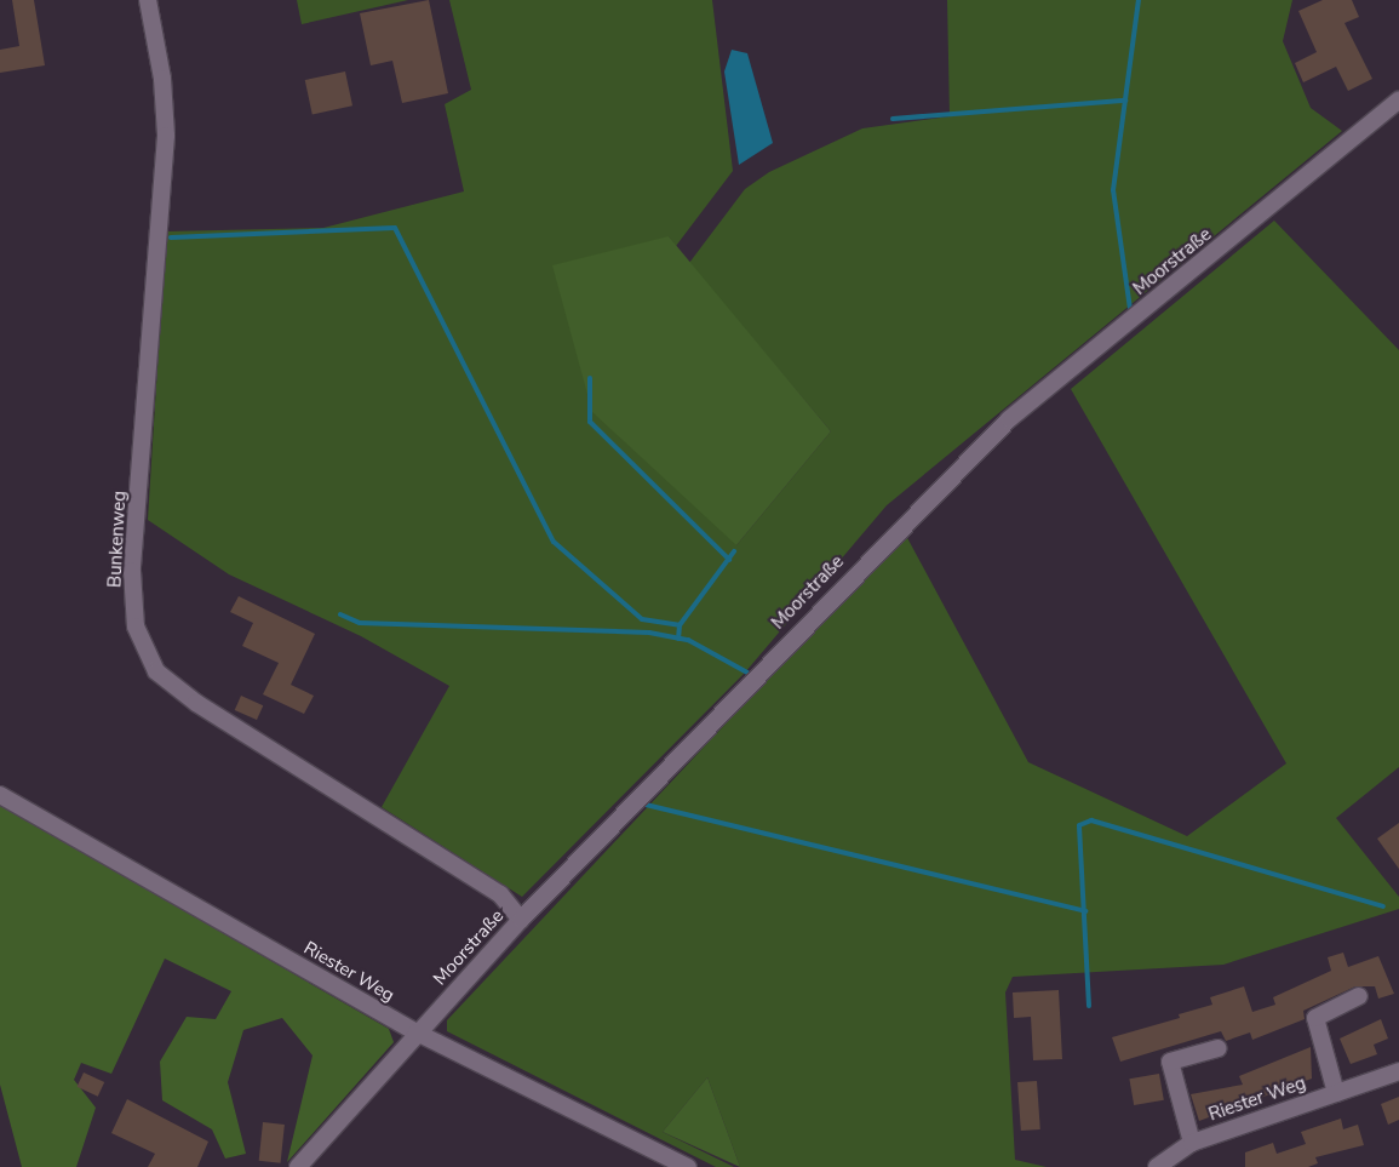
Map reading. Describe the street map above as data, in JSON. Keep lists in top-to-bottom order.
{
  "streets": {
    "street": ["Moorstraße", "Bunkenweg", "Riester Weg"]
  },
  "crossings": [
    ["Moorstraße", "Bunkenweg"],
    ["Moorstraße", "Riester Weg"]
  ]
}
